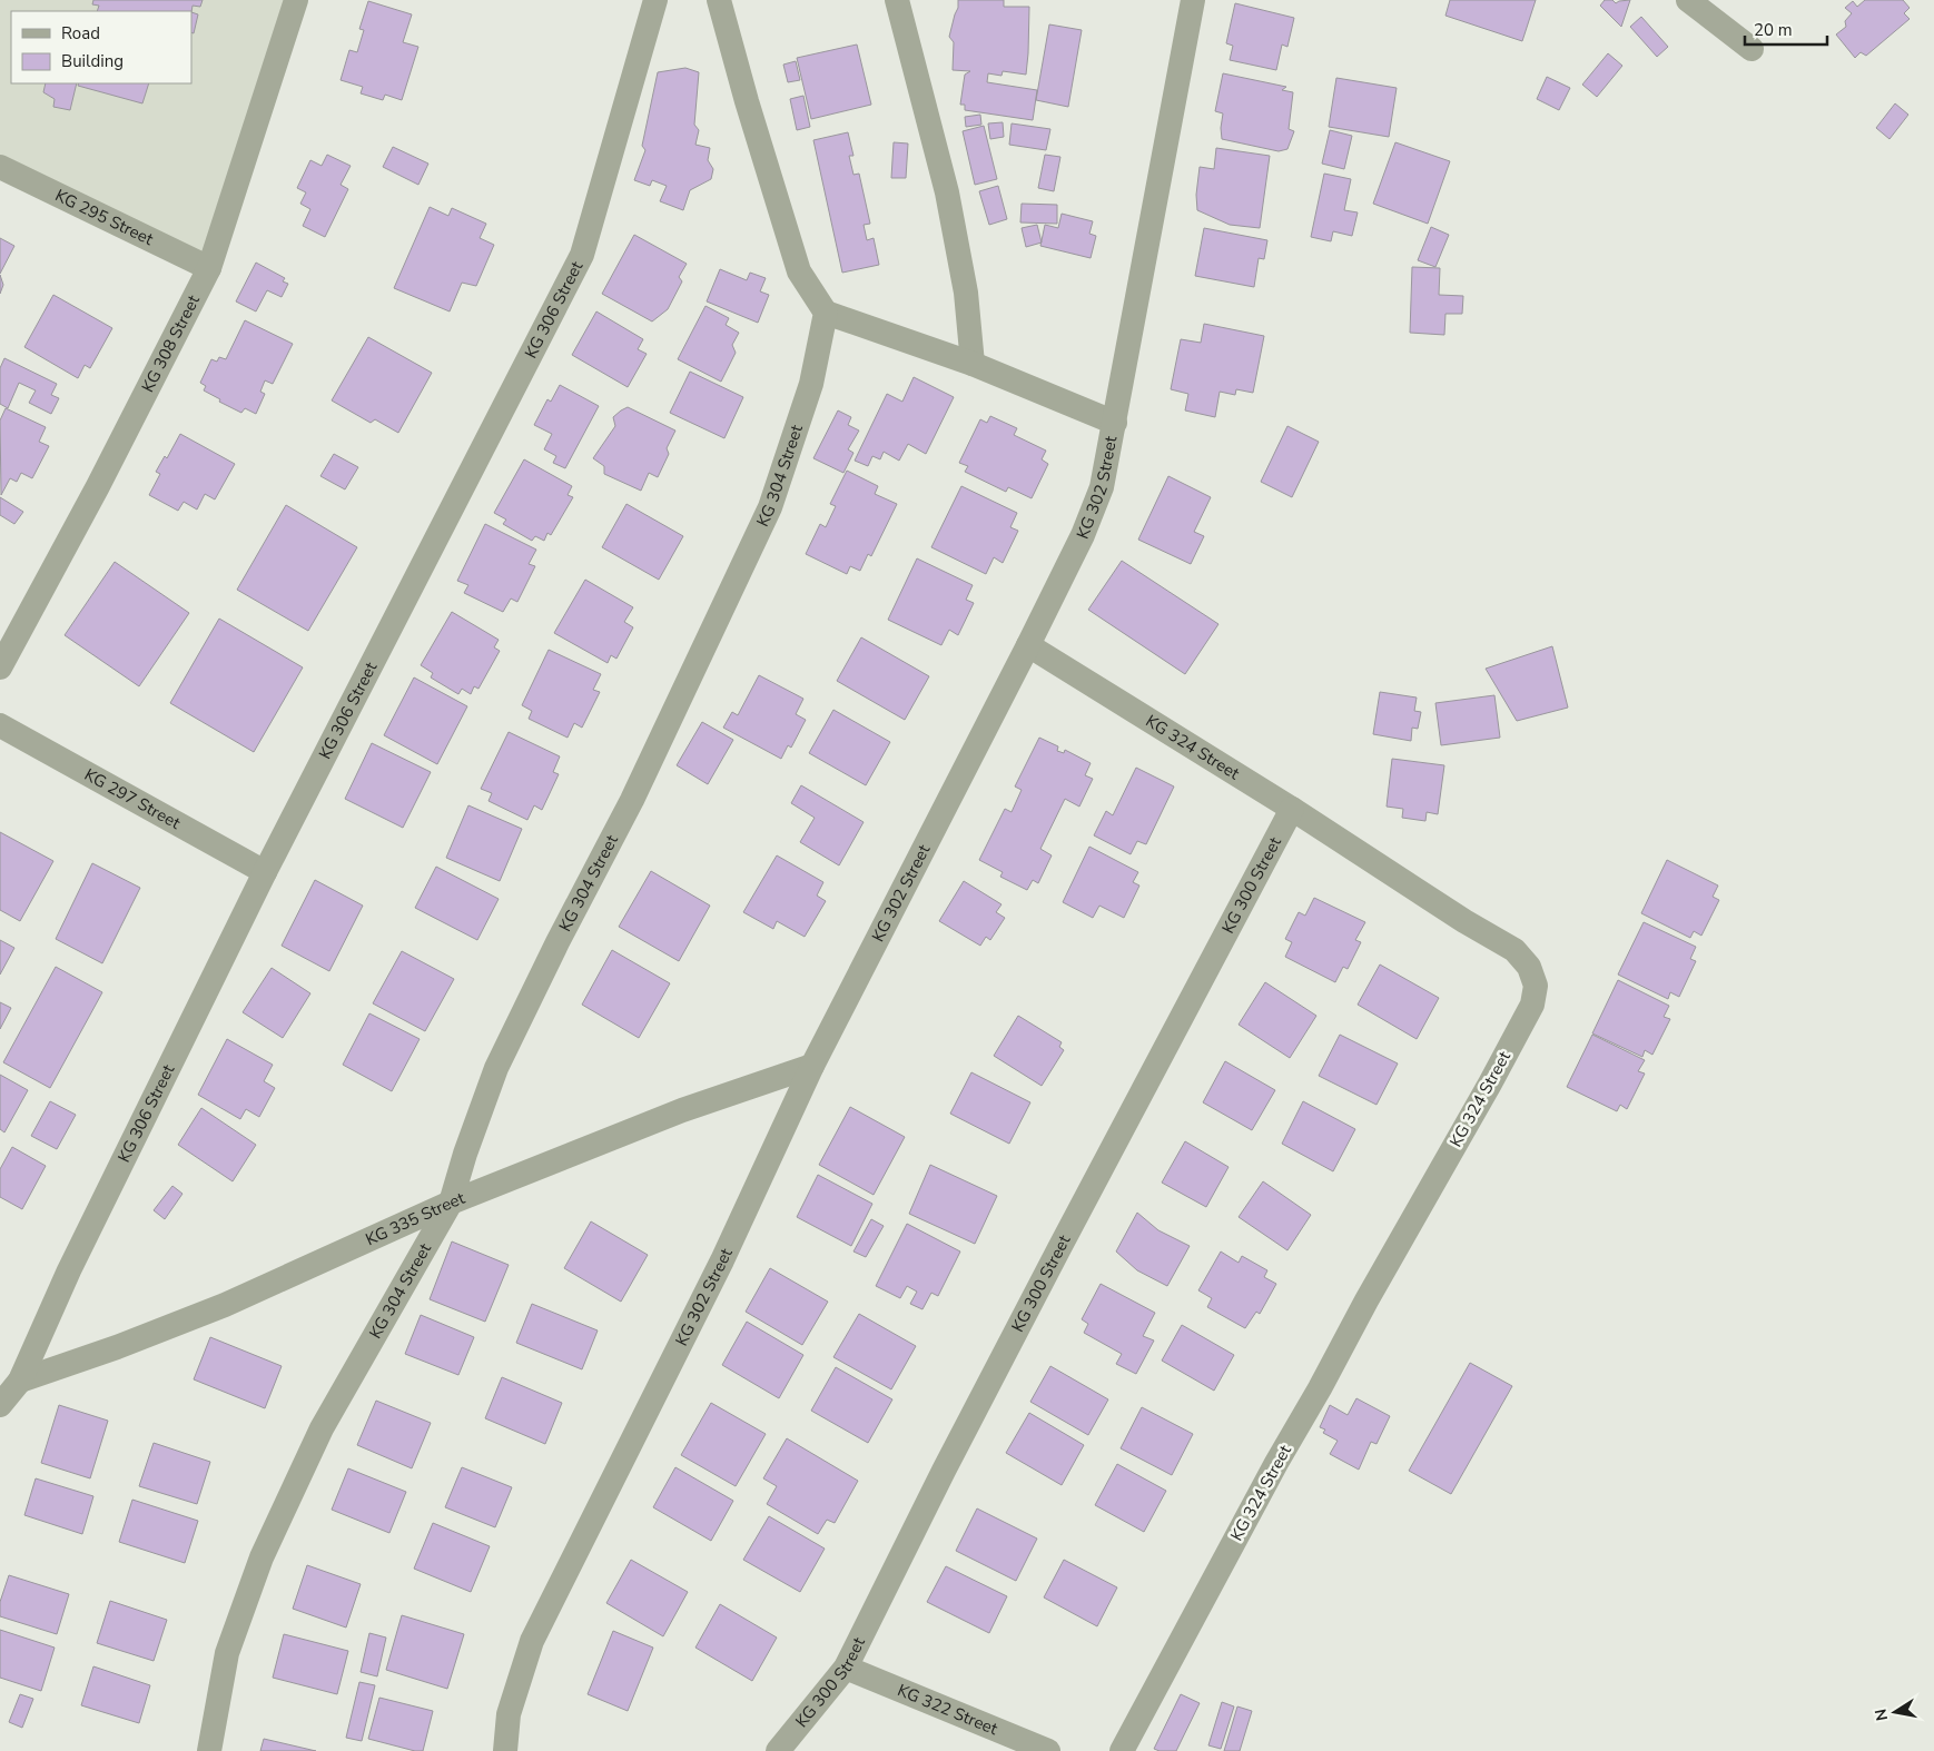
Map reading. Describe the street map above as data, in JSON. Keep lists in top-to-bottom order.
{
  "streets": {
    "street": [
      "KG 295 Street",
      "KG 306 Street",
      "KG 308 Street",
      "KG 304 Street",
      "KG 302 Street",
      "KG 324 Street",
      "KG 297 Street",
      "KG 300 Street",
      "KG 335 Street",
      "KG 322 Street"
    ]
  },
  "crossings": [
    ["KG 295 Street", "KG 308 Street"],
    ["KG 306 Street", "KG 297 Street"],
    ["KG 306 Street", "KG 335 Street"],
    ["KG 304 Street", "KG 335 Street"],
    ["KG 302 Street", "KG 324 Street"],
    ["KG 302 Street", "KG 335 Street"],
    ["KG 324 Street", "KG 300 Street"],
    ["KG 300 Street", "KG 322 Street"]
  ],
  "legend": ["Road", "Building"],
  "scale_bar": "20 m",
  "north": "left"
}
